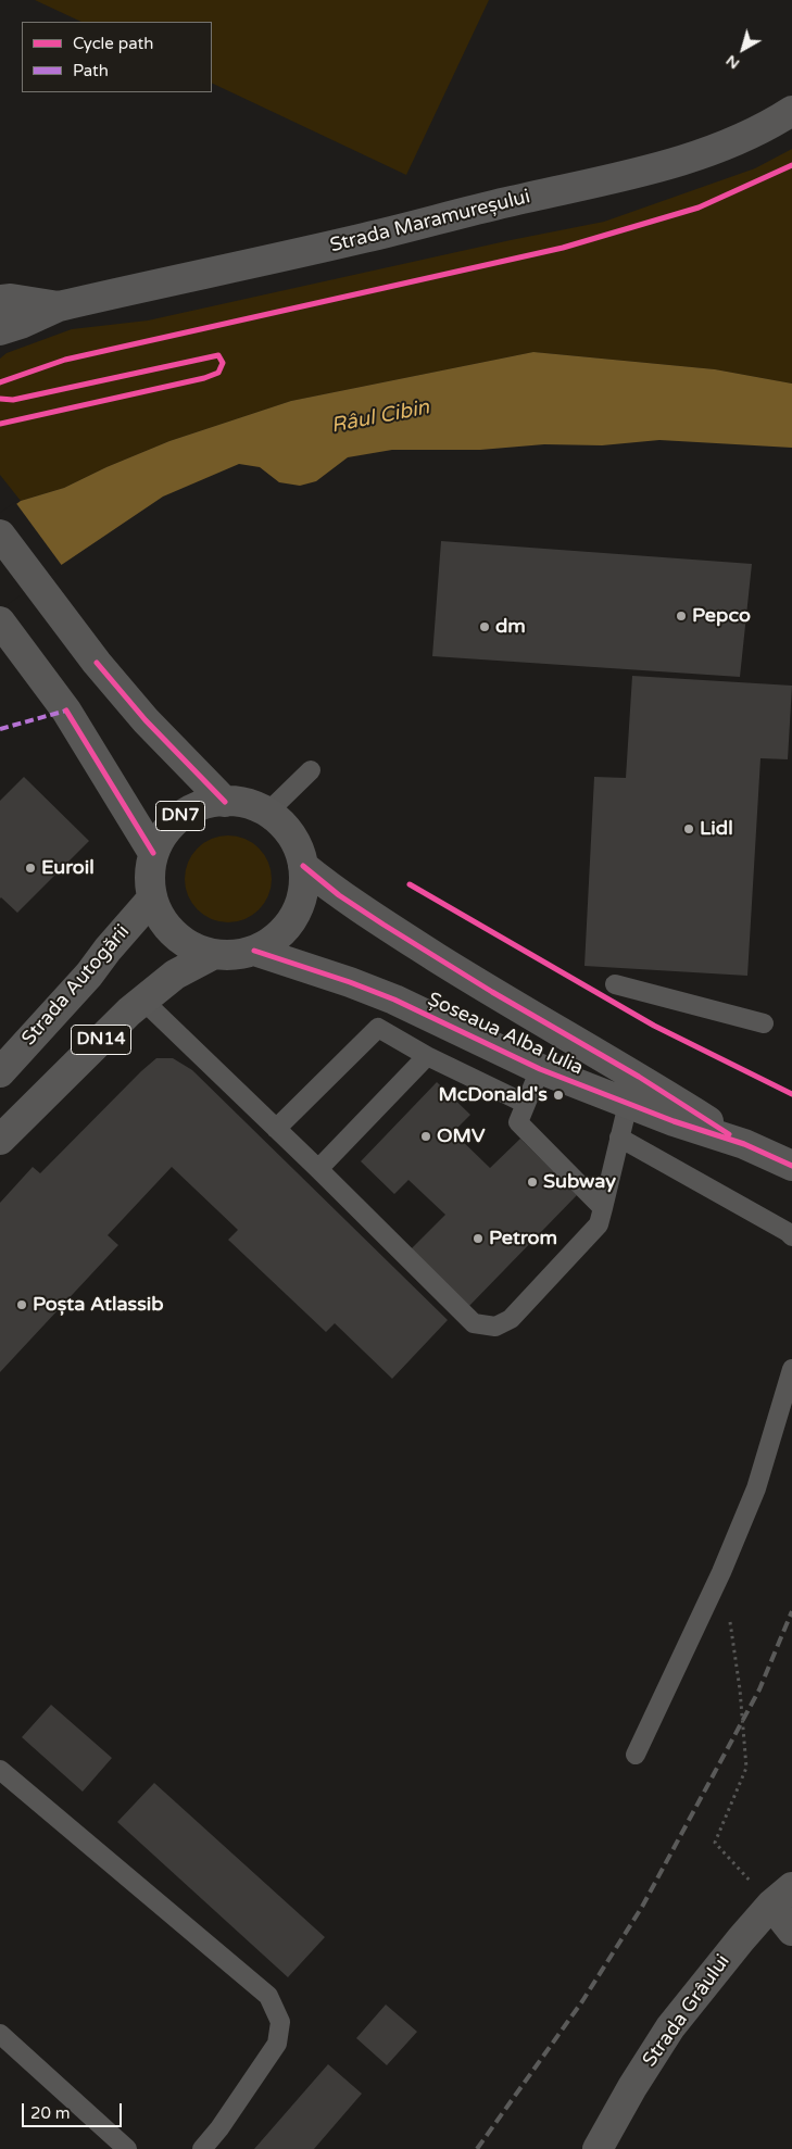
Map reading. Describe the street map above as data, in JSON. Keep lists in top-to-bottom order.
{
  "streets": {
    "main road": [
      "Strada Maramureșului",
      "DN7",
      "Strada Autogării",
      "Șoseaua Alba Iulia",
      "DN14"
    ],
    "street": ["Strada Grâului"]
  },
  "crossings": [
    ["DN7", "Strada Autogării"],
    ["DN7", "Șoseaua Alba Iulia"],
    ["DN7", "DN14"],
    ["Strada Autogării", "Șoseaua Alba Iulia"],
    ["Strada Autogării", "DN14"],
    ["Șoseaua Alba Iulia", "DN14"]
  ],
  "water": ["Râul Cibin"],
  "places": [
    "Pepco",
    "dm",
    "Lidl",
    "Euroil",
    "McDonald's",
    "OMV",
    "Subway",
    "Petrom",
    "Poșta Atlassib"
  ],
  "legend": ["Cycle path", "Path"],
  "scale_bar": "20 m",
  "north": "bottom left"
}
